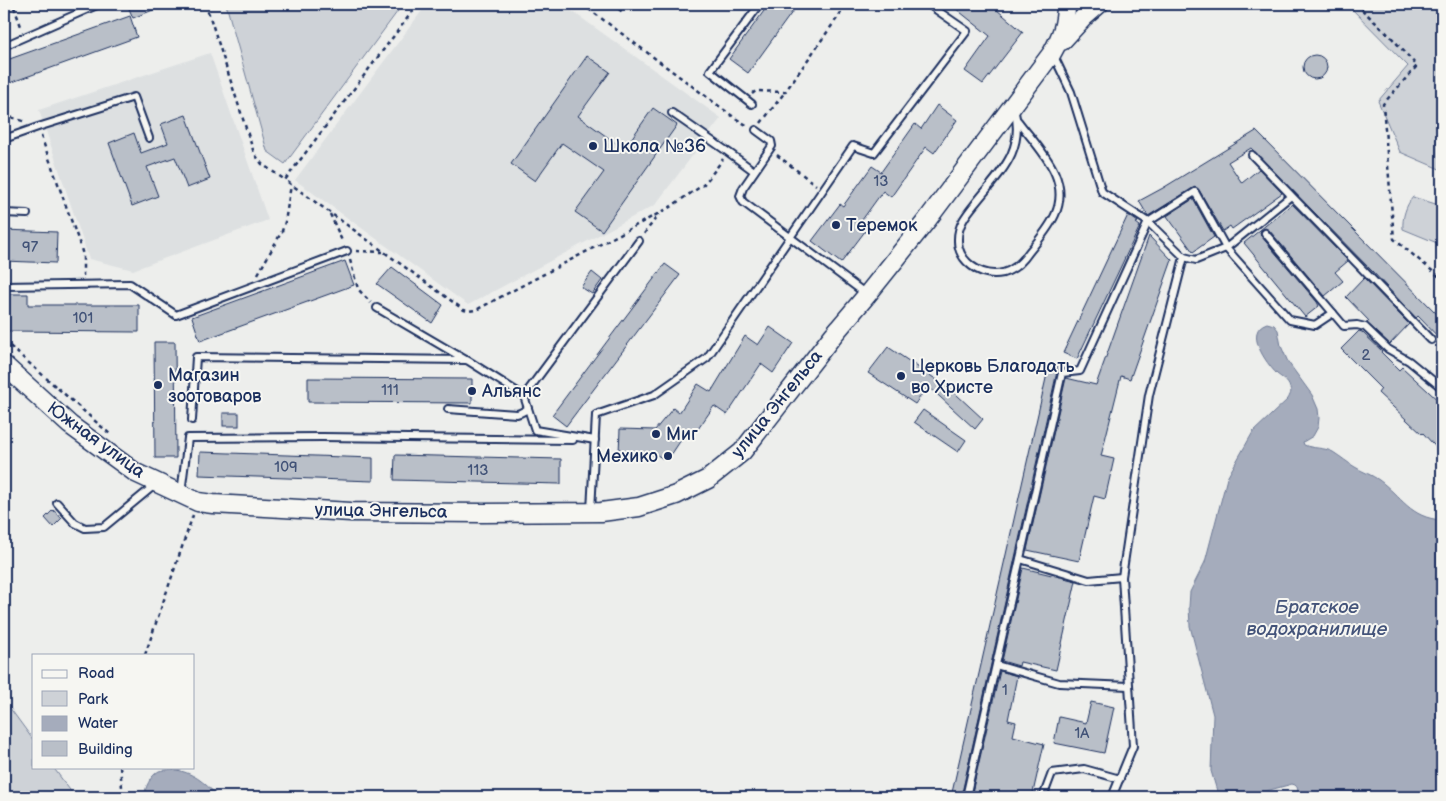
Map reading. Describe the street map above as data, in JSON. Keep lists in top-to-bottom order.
{
  "streets": {
    "street": ["улица Энгельса", "Южная улица"]
  },
  "crossings": [
    ["улица Энгельса", "Южная улица"]
  ],
  "water": ["Братское водохранилище"],
  "places": [
    "Школа №36",
    "Теремок",
    "Церковь Благодать во Христе",
    "Магазин зоотоваров",
    "Альянс",
    "Миг",
    "Мехико"
  ],
  "house_numbers": [
    "13",
    "97",
    "101",
    "2",
    "111",
    "109",
    "113",
    "1",
    "1А"
  ],
  "legend": [
    "Road",
    "Park",
    "Water",
    "Building"
  ]
}
